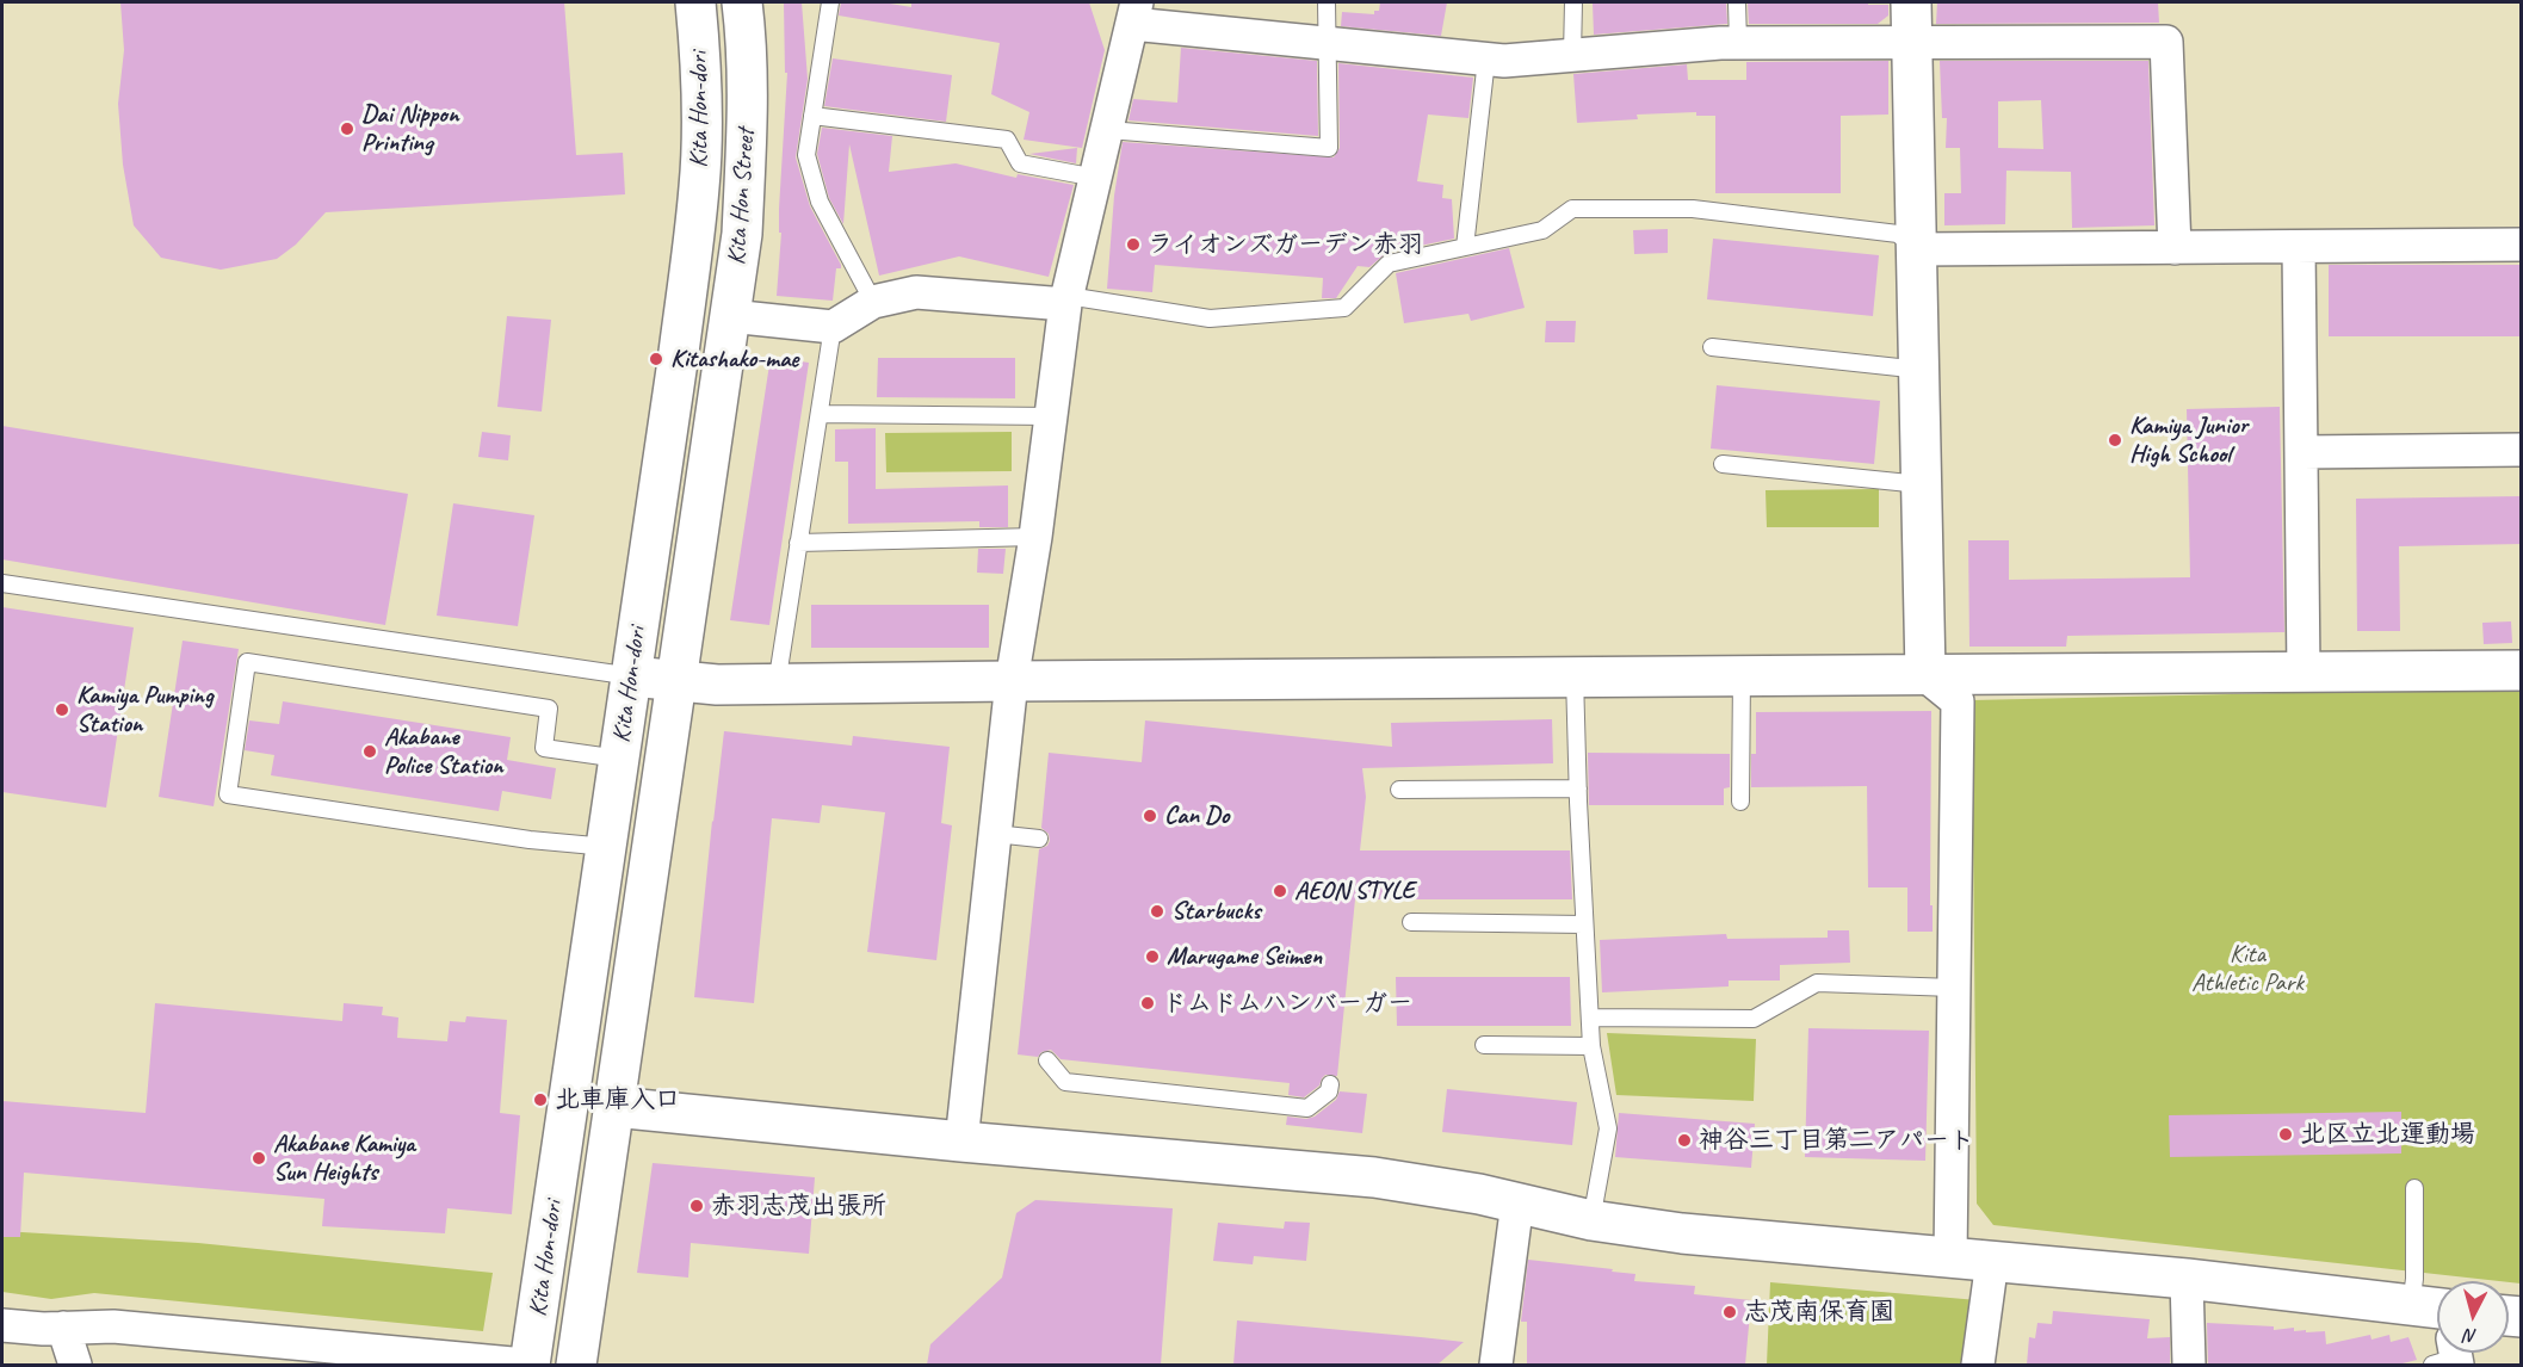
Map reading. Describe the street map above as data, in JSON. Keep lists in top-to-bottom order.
{
  "streets": {
    "main road": ["Kita Hon-dori", "Kita Hon Street"]
  },
  "crossings": [
    ["Kita Hon-dori", "Kita Hon Street"]
  ],
  "parks": ["Kita Athletic Park"],
  "places": [
    "Dai Nippon Printing",
    "ライオンズガーデン赤羽",
    "Kitashako-mae",
    "Kamiya Junior High School",
    "Kamiya Pumping Station",
    "Akabane Police Station",
    "Can Do",
    "AEON STYLE",
    "Starbucks",
    "Marugame Seimen",
    "ドムドムハンバーガー",
    "北車庫入口",
    "北区立北運動場",
    "神谷三丁目第二アパート",
    "Akabane Kamiya Sun Heights",
    "赤羽志茂出張所",
    "志茂南保育園"
  ],
  "north": "bottom"
}
